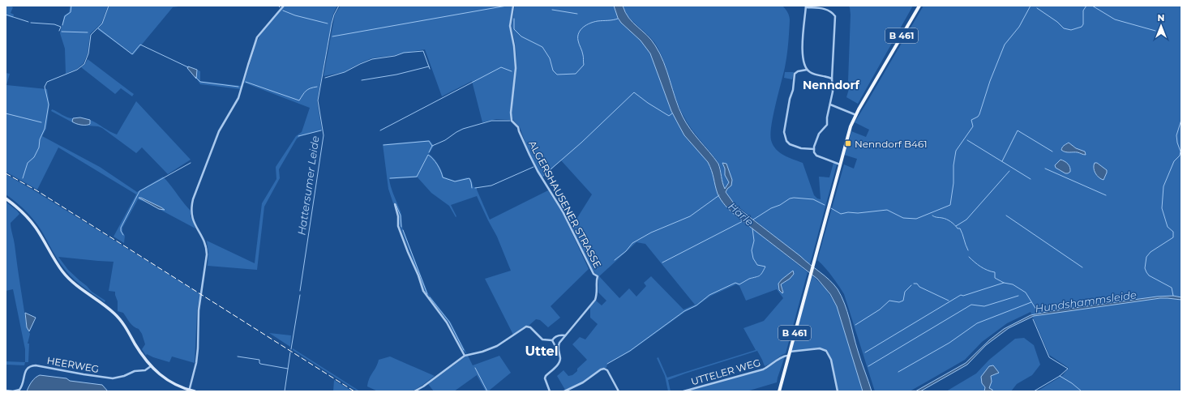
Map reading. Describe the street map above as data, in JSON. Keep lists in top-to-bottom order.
{
  "streets": {
    "main road": ["B 461"],
    "street": ["ALGERSHAUSENER STRASSE", "HEERWEG", "UTTELER WEG"]
  },
  "crossings": [
    ["B 461", "UTTELER WEG"]
  ],
  "districts": ["Nenndorf", "Uttel"],
  "water": ["Hattersumer Leide", "Harle", "Hundshammsleide"],
  "places": {
    "transit": ["Nenndorf B461"]
  },
  "north": "top"
}
